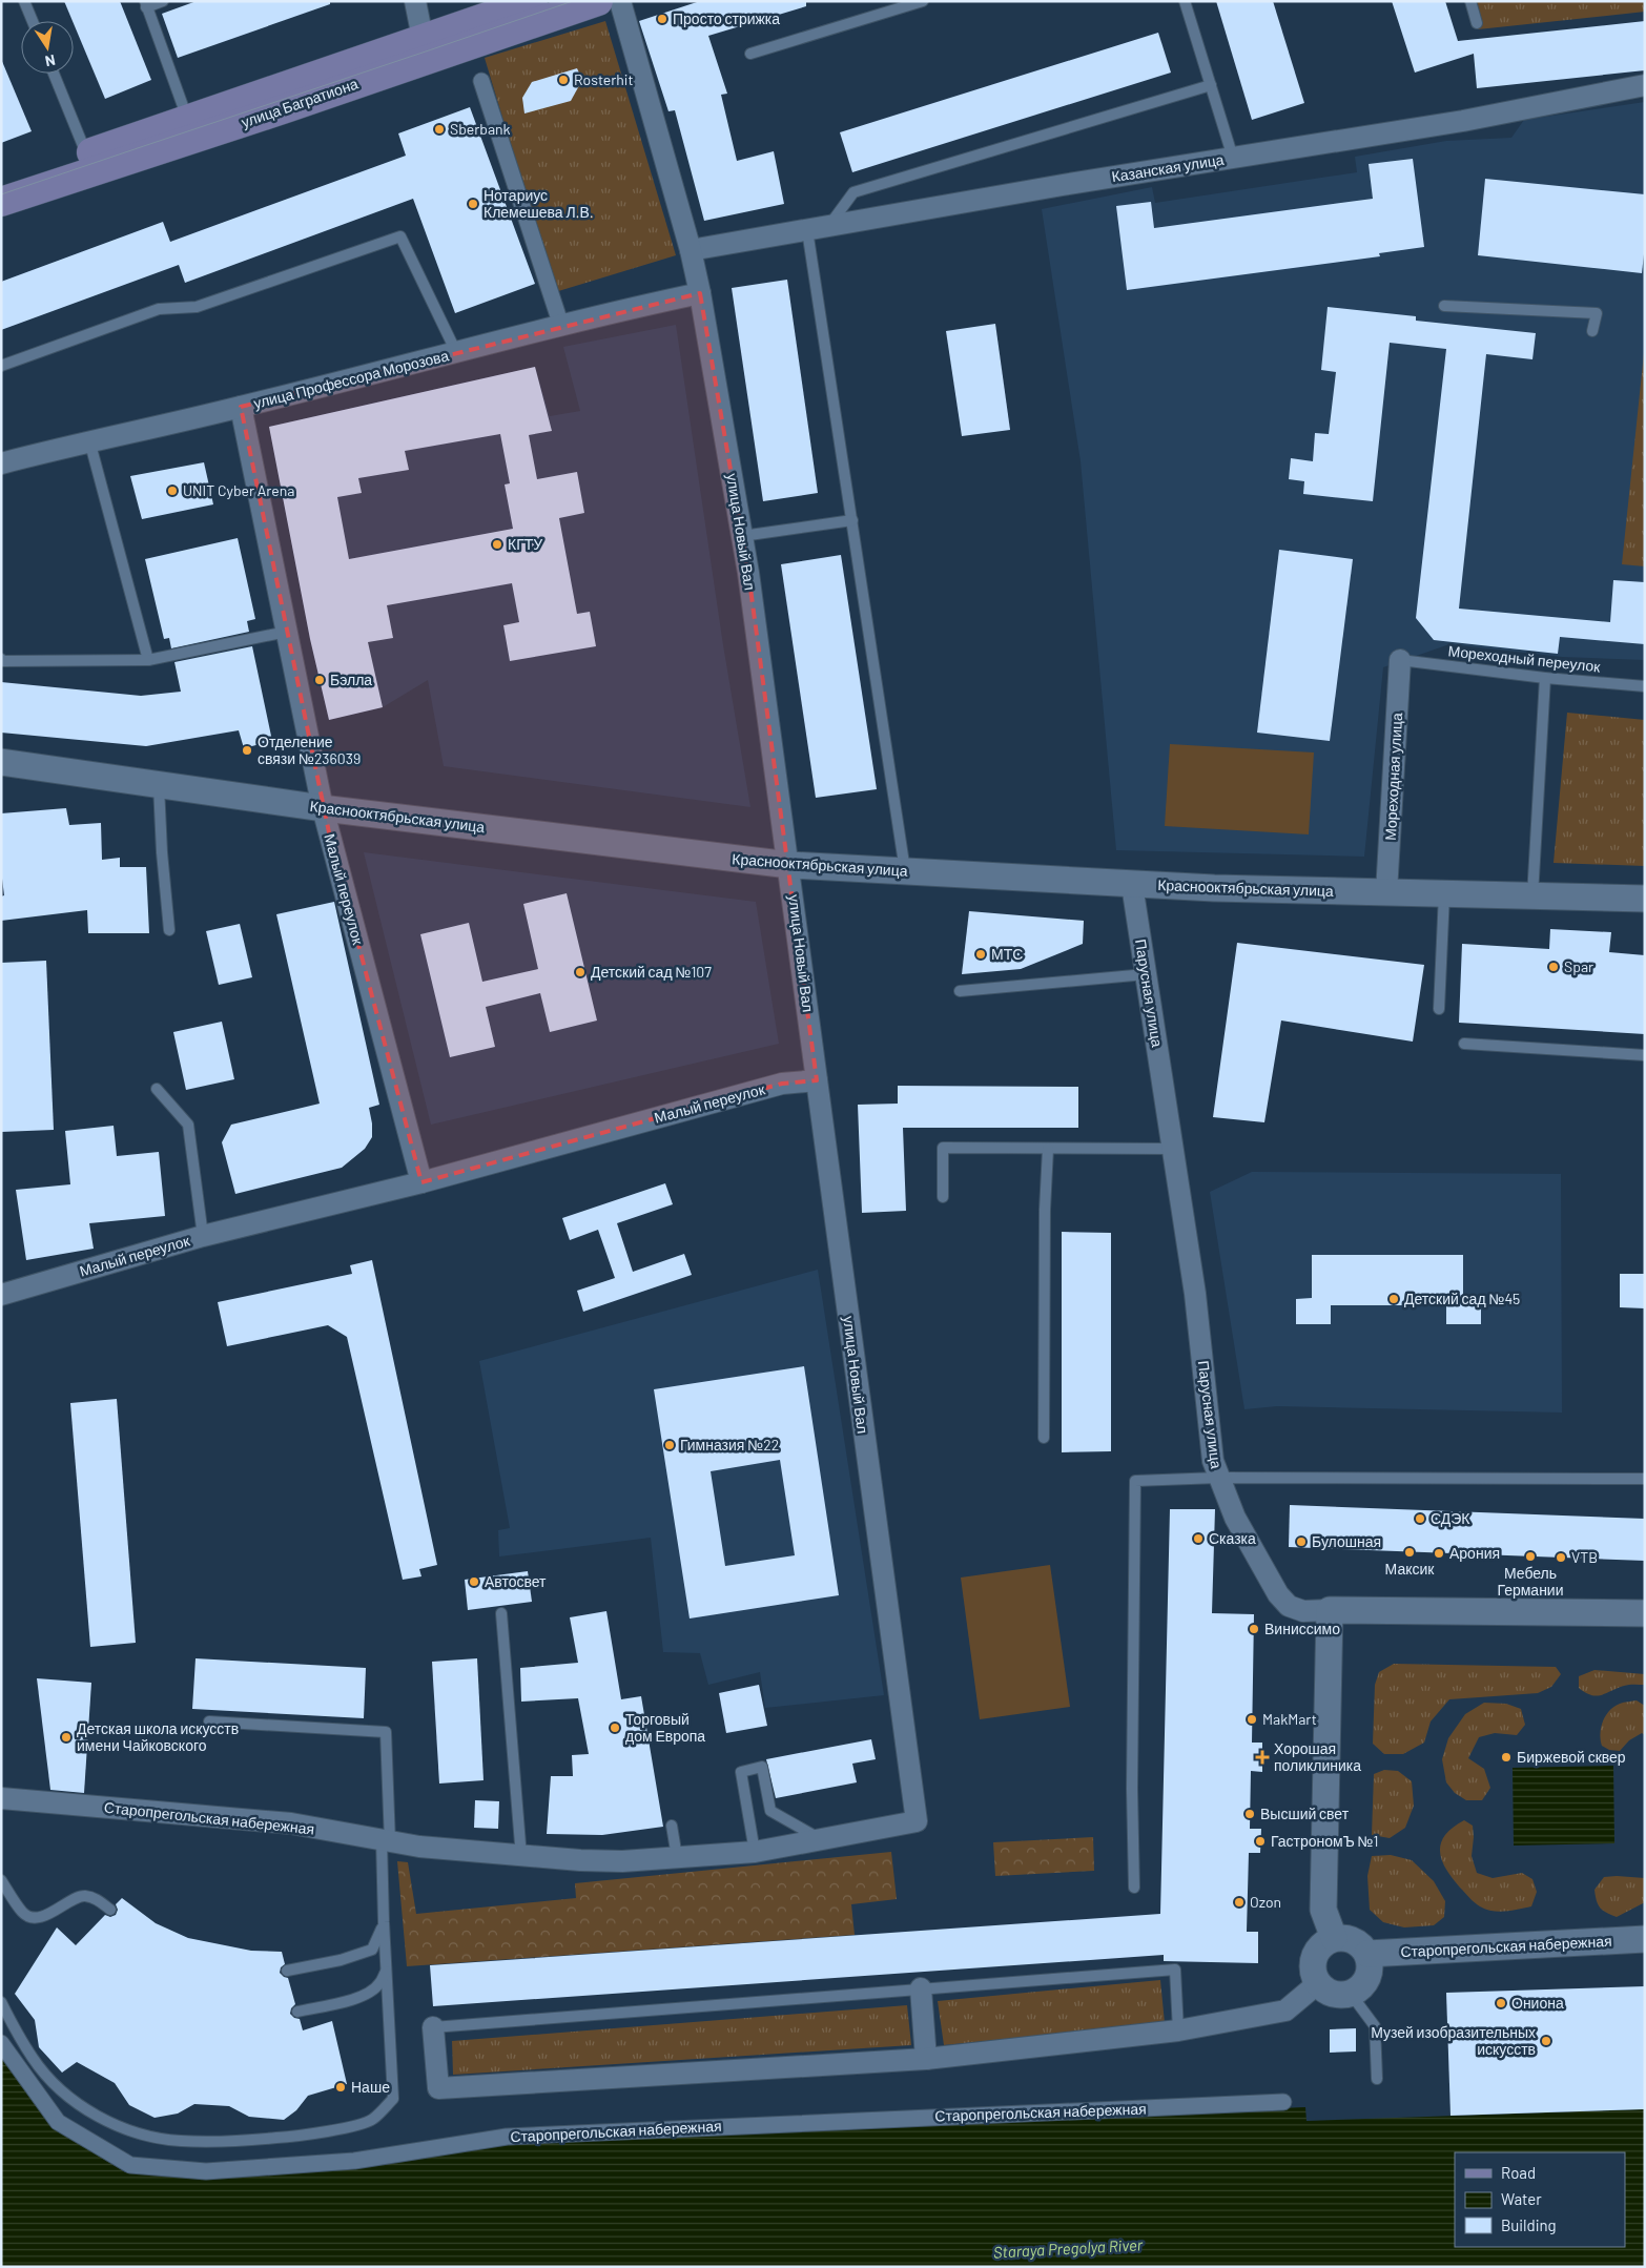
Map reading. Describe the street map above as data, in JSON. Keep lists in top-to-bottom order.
{
  "streets": {
    "main road": ["улица Багратиона"],
    "street": [
      "Казанская улица",
      "улица Профессора Морозова",
      "улица Новый Вал",
      "Мореходная улица",
      "Краснооктябрьская улица",
      "Малый переулок",
      "Парусная улица",
      "Старопрегольская набережная"
    ],
    "lane": ["Мореходный переулок"]
  },
  "crossings": [
    ["Казанская улица", "улица Новый Вал"],
    ["улица Профессора Морозова", "улица Новый Вал"],
    ["улица Профессора Морозова", "Малый переулок"],
    ["улица Новый Вал", "Краснооктябрьская улица"],
    ["улица Новый Вал", "Малый переулок"],
    ["улица Новый Вал", "Старопрегольская набережная"],
    ["Мореходный переулок", "Мореходная улица"],
    ["Мореходная улица", "Краснооктябрьская улица"],
    ["Краснооктябрьская улица", "Малый переулок"],
    ["Краснооктябрьская улица", "Парусная улица"]
  ],
  "water": ["Staraya Pregolya River"],
  "places": {
    "other": [
      "Просто стрижка",
      "Rosterhit",
      "Sberbank",
      "Нотариус Клемешева Л.В.",
      "UNIT Cyber Arena",
      "КГТУ",
      "Бэлла",
      "Отделение связи №236039",
      "МТС",
      "Spar",
      "Детский сад №107",
      "Детский сад №45",
      "Гимназия №22",
      "СДЭК",
      "Сказка",
      "Булошная",
      "Максик",
      "Арония",
      "Мебель Германии",
      "VTB",
      "Автосвет",
      "Виниссимо",
      "MakMart",
      "Торговый дом Европа",
      "Детская школа искусств имени Чайковского",
      "Биржевой сквер",
      "Высший свет",
      "ГастрономЪ №1",
      "Ozon",
      "Ониона",
      "Музей изобразительных искусств",
      "Наше"
    ],
    "health": ["Хорошая поликлиника"]
  },
  "legend": ["Road", "Water", "Building"],
  "north": "bottom"
}
